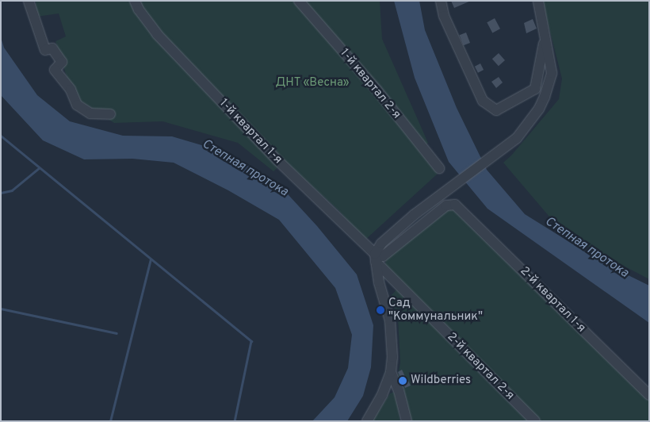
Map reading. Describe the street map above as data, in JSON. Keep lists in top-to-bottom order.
{
  "streets": {
    "street": [
      "1-й квартал 2-я",
      "1-й квартал 1-я",
      "2-й квартал 1-я",
      "2-й квартал 2-я"
    ]
  },
  "crossings": [
    ["1-й квартал 1-я", "2-й квартал 1-я"],
    ["1-й квартал 1-я", "2-й квартал 2-я"],
    ["2-й квартал 1-я", "2-й квартал 2-я"]
  ],
  "water": ["Степная протока"],
  "parks": ["ДНТ «Весна»"],
  "places": ["Сад \"Коммунальник\"", "Wildberries"]
}
